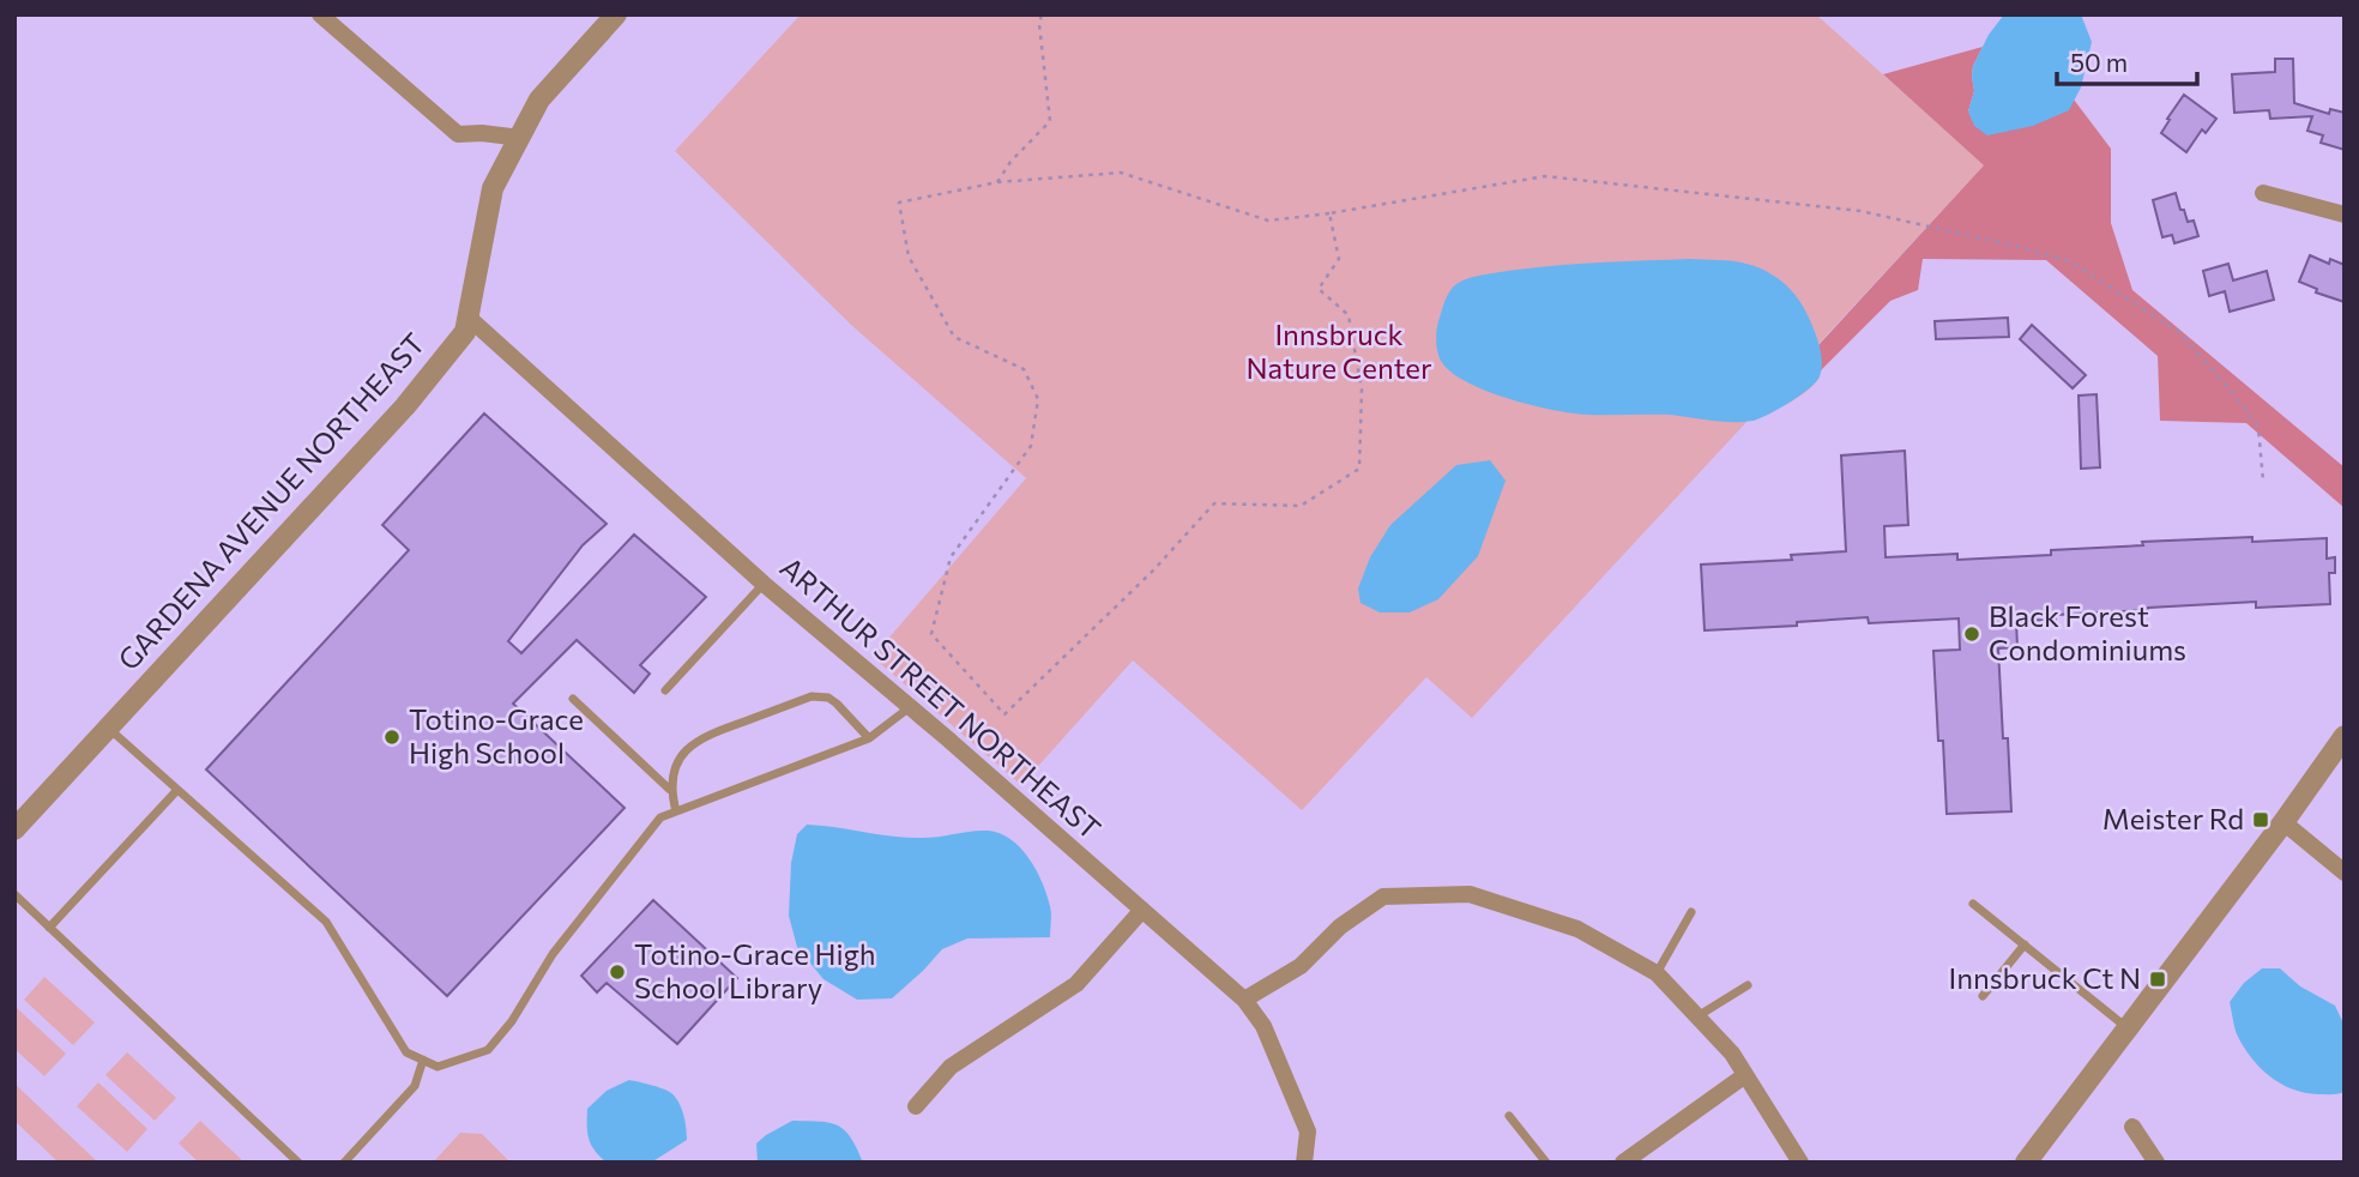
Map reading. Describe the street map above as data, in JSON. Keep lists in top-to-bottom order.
{
  "streets": {
    "street": ["GARDENA AVENUE NORTHEAST", "ARTHUR STREET NORTHEAST"]
  },
  "crossings": [
    ["GARDENA AVENUE NORTHEAST", "ARTHUR STREET NORTHEAST"]
  ],
  "parks": ["Innsbruck Nature Center"],
  "places": {
    "other": ["Black Forest Condominiums", "Totino-Grace High School", "Totino-Grace High School Library"],
    "transit": ["Meister Rd", "Innsbruck Ct N"]
  },
  "scale_bar": "50 m"
}
